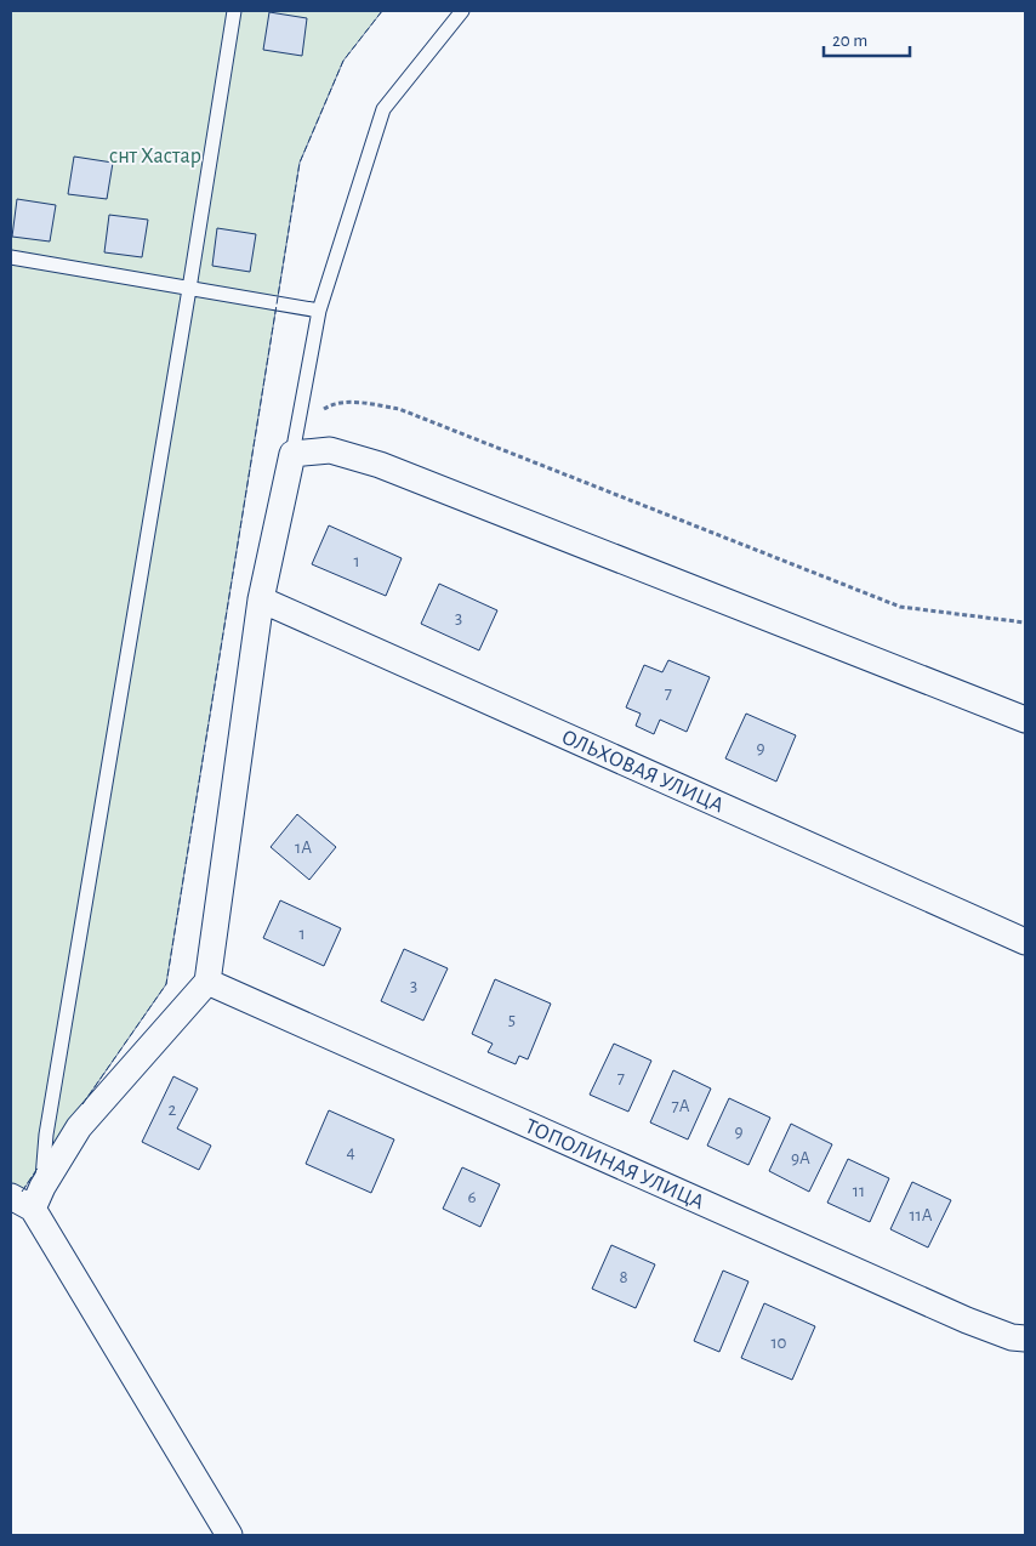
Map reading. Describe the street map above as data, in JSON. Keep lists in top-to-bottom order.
{
  "streets": {
    "street": ["ОЛЬХОВАЯ УЛИЦА", "ТОПОЛИНАЯ УЛИЦА"]
  },
  "parks": ["снт Хастар"],
  "house_numbers": [
    "1",
    "3",
    "7",
    "9",
    "1А",
    "1",
    "3",
    "5",
    "7",
    "7А",
    "2",
    "9",
    "4",
    "9А",
    "11",
    "6",
    "11А",
    "8",
    "10"
  ],
  "scale_bar": "20 m"
}
